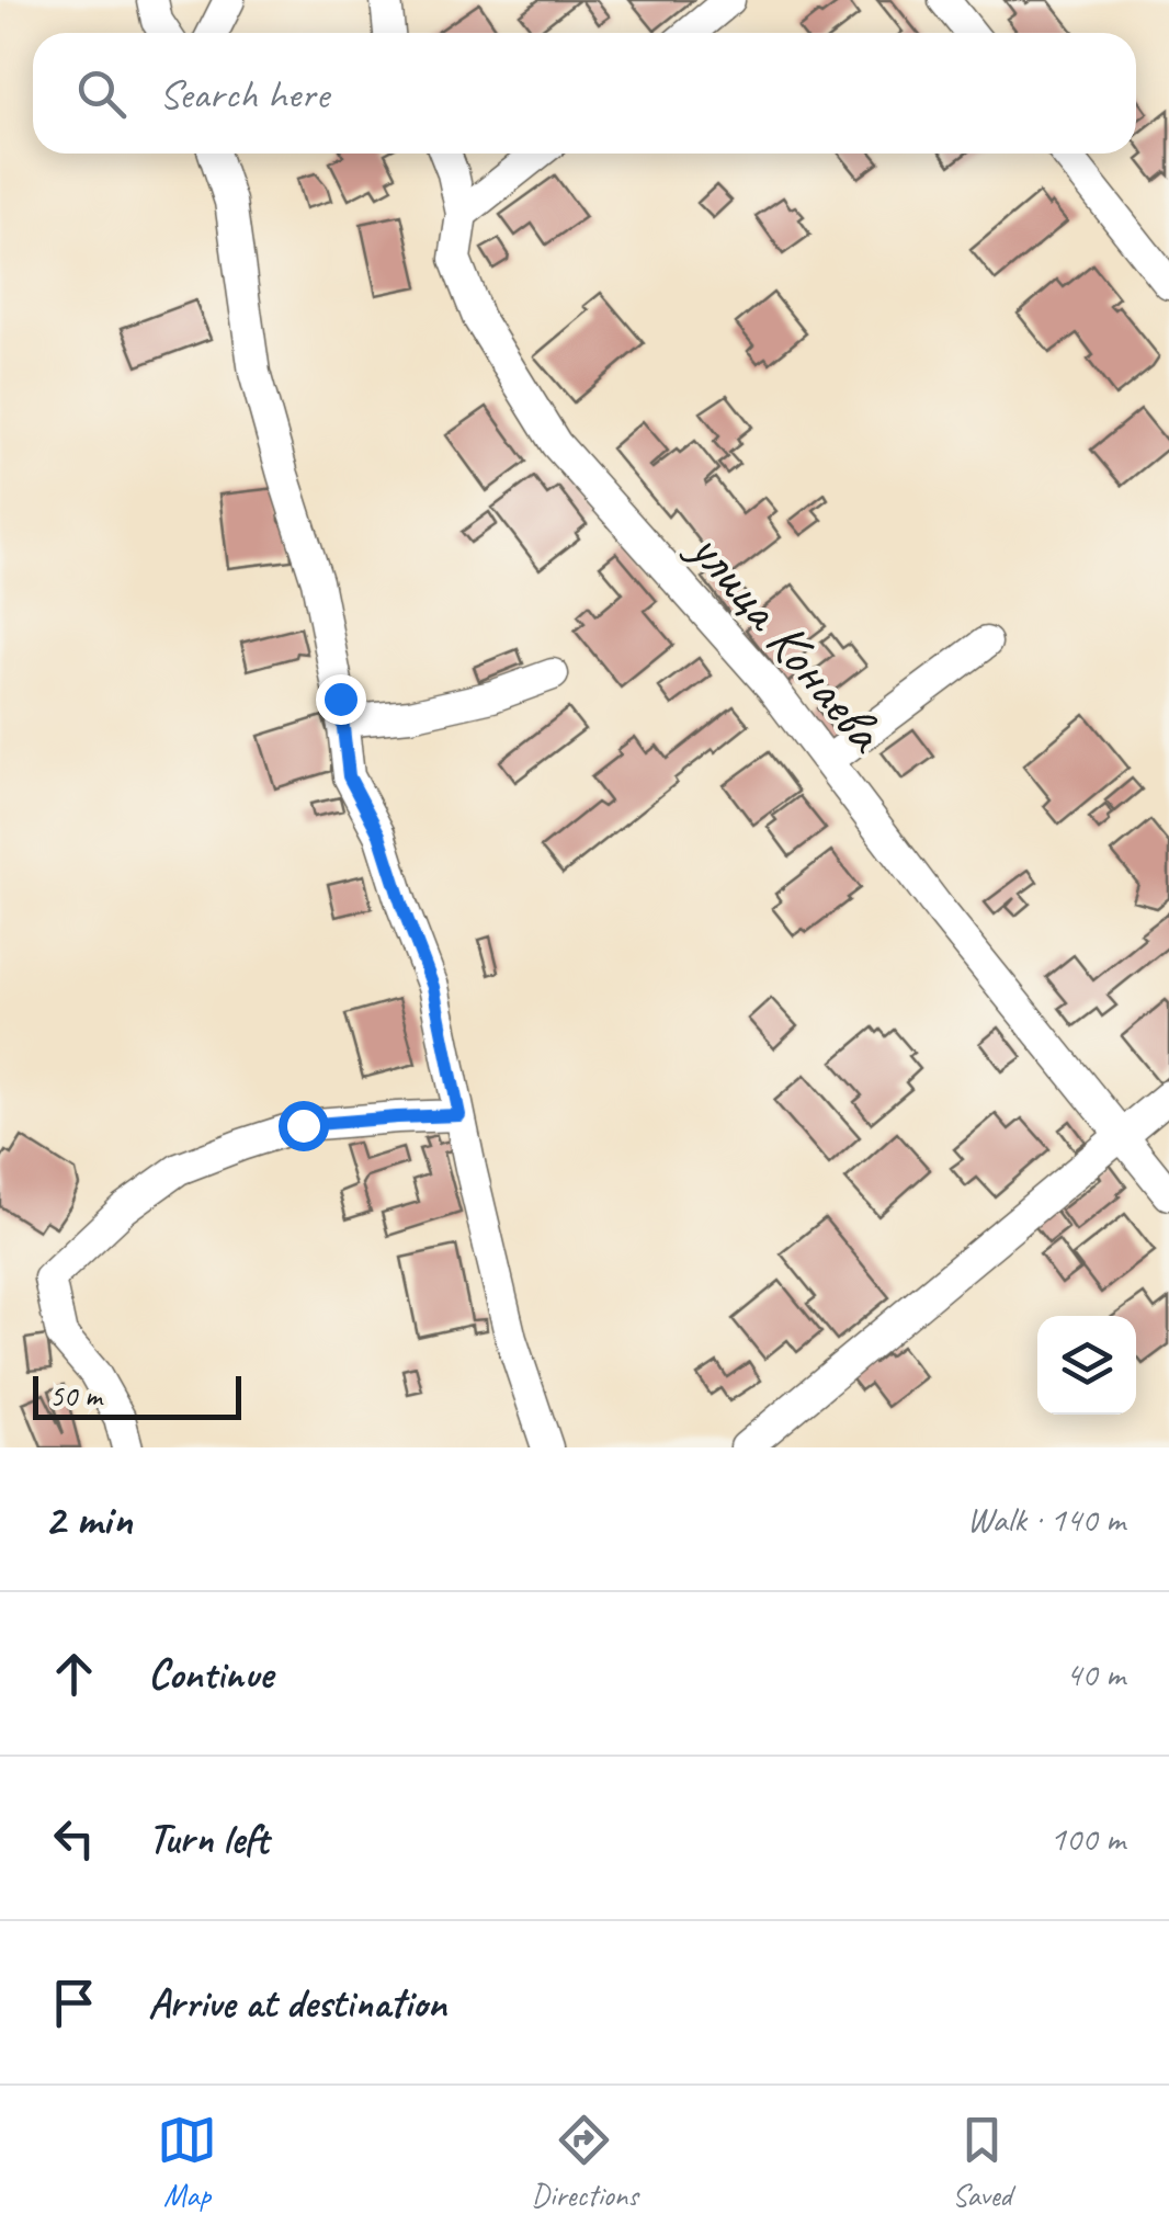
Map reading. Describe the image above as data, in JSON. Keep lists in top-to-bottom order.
{
  "streets": {
    "street": ["улица Конаева"]
  },
  "scale_bar": "50 m",
  "page": {
    "search": "Search here",
    "scale": "50 m",
    "heading": ["2 min", "Walk · 140 m"],
    "list": [
      ["Continue", "40 m"],
      ["Turn left", "100 m"],
      "Arrive at destination"
    ],
    "nav": ["Map", "Directions", "Saved"]
  }
}
